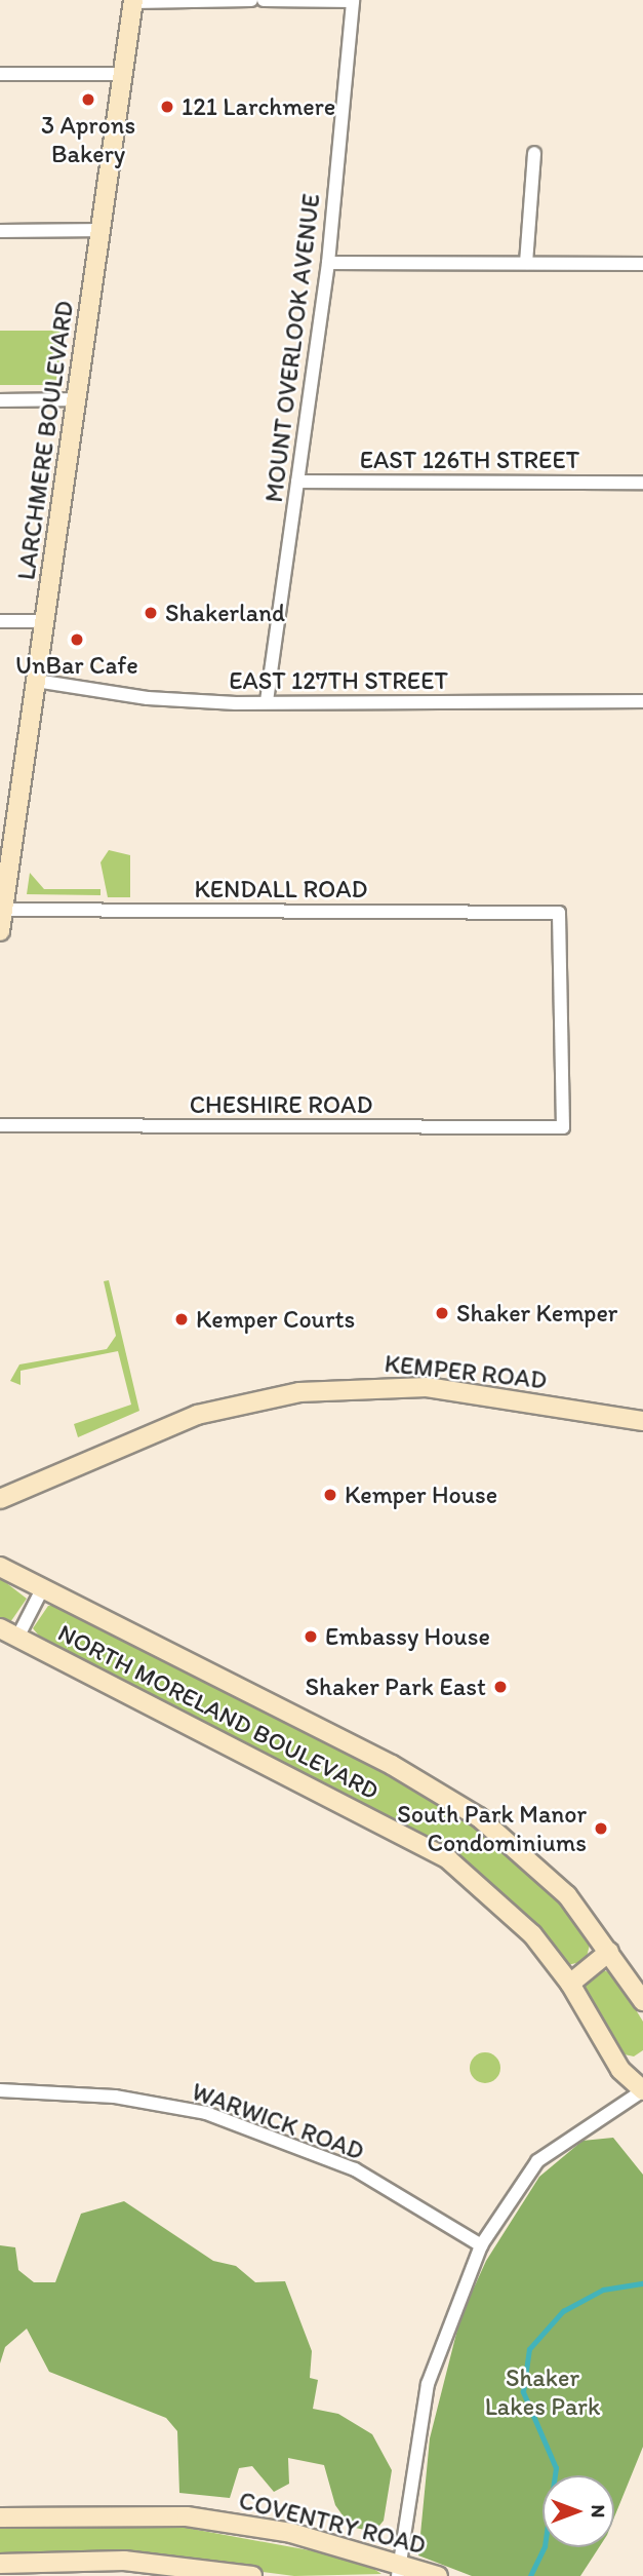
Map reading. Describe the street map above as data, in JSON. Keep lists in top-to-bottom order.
{
  "streets": {
    "main road": [
      "LARCHMERE BOULEVARD",
      "KEMPER ROAD",
      "NORTH MORELAND BOULEVARD",
      "COVENTRY ROAD"
    ],
    "street": [
      "MOUNT OVERLOOK AVENUE",
      "EAST 126TH STREET",
      "EAST 127TH STREET",
      "KENDALL ROAD",
      "CHESHIRE ROAD",
      "WARWICK ROAD"
    ]
  },
  "crossings": [
    ["MOUNT OVERLOOK AVENUE", "EAST 126TH STREET"],
    ["MOUNT OVERLOOK AVENUE", "EAST 127TH STREET"],
    ["LARCHMERE BOULEVARD", "EAST 127TH STREET"],
    ["LARCHMERE BOULEVARD", "KENDALL ROAD"],
    ["KENDALL ROAD", "CHESHIRE ROAD"]
  ],
  "parks": ["Shaker Lakes Park"],
  "places": [
    "3 Aprons Bakery",
    "121 Larchmere",
    "Shakerland",
    "UnBar Cafe",
    "Shaker Kemper",
    "Kemper Courts",
    "Kemper House",
    "Embassy House",
    "Shaker Park East",
    "South Park Manor Condominiums"
  ],
  "north": "right"
}
